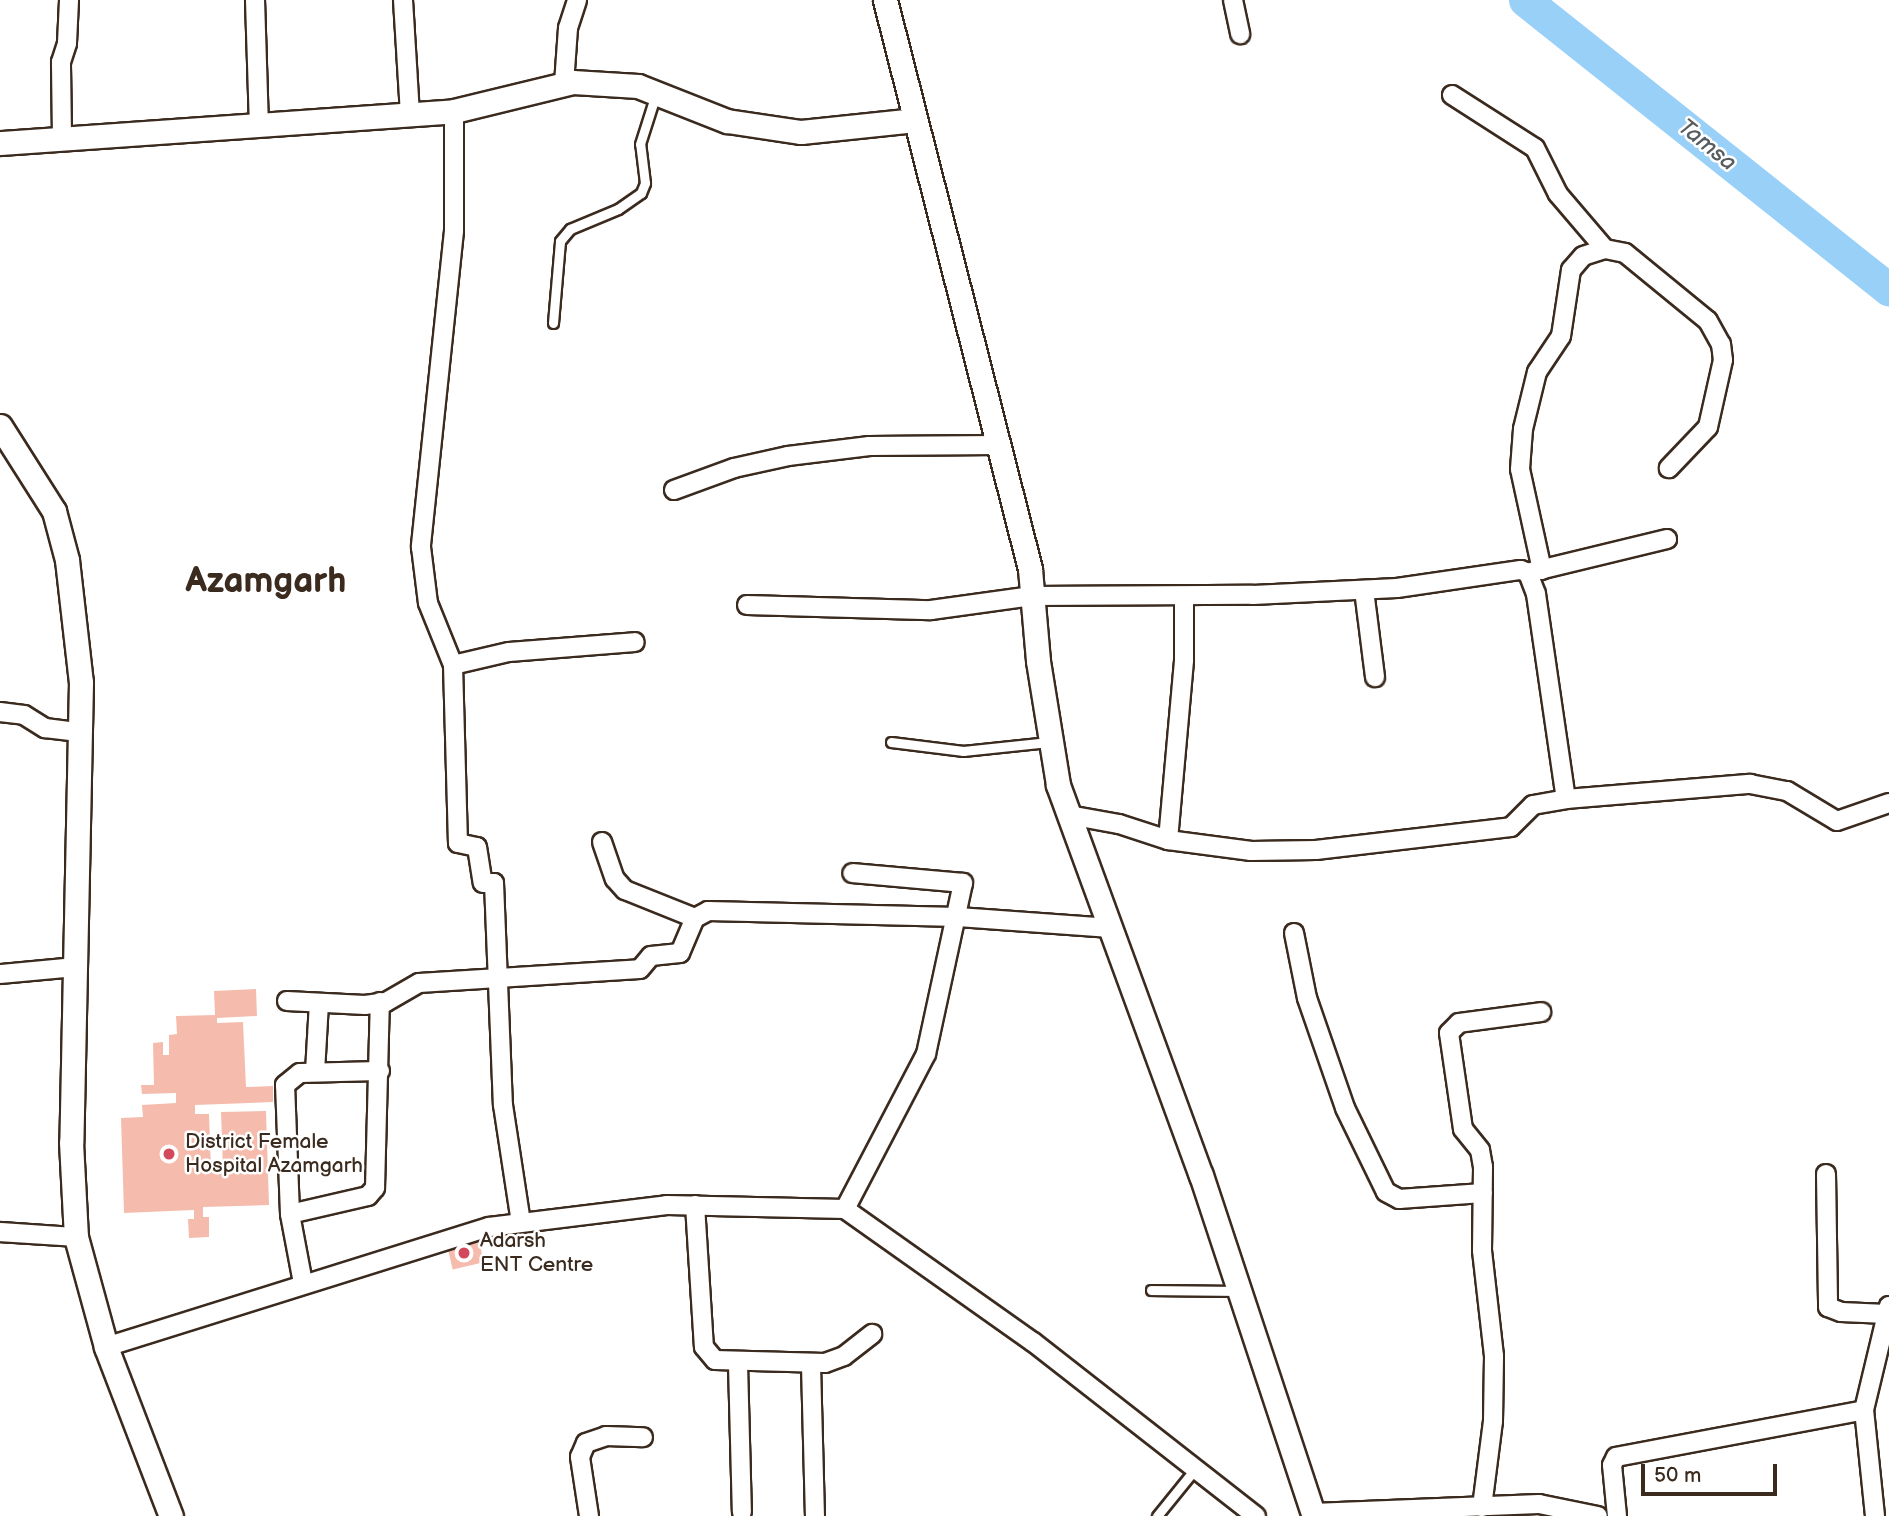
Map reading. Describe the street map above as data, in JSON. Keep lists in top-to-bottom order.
{
  "districts": ["Azamgarh"],
  "water": ["Tamsa"],
  "places": ["District Female Hospital Azamgarh", "Adarsh ENT Centre"],
  "scale_bar": "50 m"
}
